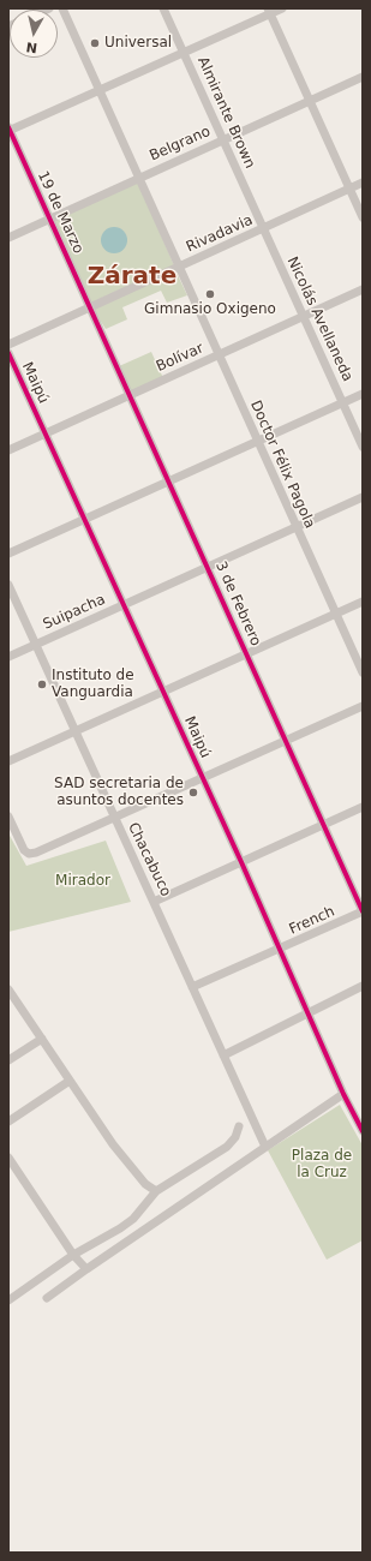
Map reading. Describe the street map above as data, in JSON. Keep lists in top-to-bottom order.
{
  "streets": {
    "street": [
      "Almirante Brown",
      "Belgrano",
      "19 de Marzo",
      "Rivadavia",
      "Nicolás Avellaneda",
      "Bolívar",
      "Maipú",
      "Doctor Félix Pagola",
      "3 de Febrero",
      "Suipacha",
      "Chacabuco",
      "French"
    ]
  },
  "crossings": [
    ["Almirante Brown", "Belgrano"],
    ["Almirante Brown", "Rivadavia"],
    ["Almirante Brown", "Nicolás Avellaneda"],
    ["Belgrano", "19 de Marzo"],
    ["Belgrano", "Doctor Félix Pagola"],
    ["19 de Marzo", "Rivadavia"],
    ["19 de Marzo", "3 de Febrero"],
    ["Rivadavia", "Nicolás Avellaneda"],
    ["Rivadavia", "Doctor Félix Pagola"],
    ["Rivadavia", "3 de Febrero"],
    ["Nicolás Avellaneda", "Bolívar"],
    ["Bolívar", "Maipú"],
    ["Bolívar", "Doctor Félix Pagola"],
    ["Bolívar", "3 de Febrero"],
    ["Maipú", "Suipacha"],
    ["Maipú", "French"],
    ["Doctor Félix Pagola", "Suipacha"],
    ["3 de Febrero", "Suipacha"],
    ["3 de Febrero", "French"],
    ["Suipacha", "Chacabuco"],
    ["Chacabuco", "French"]
  ],
  "districts": ["Zárate"],
  "parks": ["Mirador", "Plaza de la Cruz"],
  "places": [
    "Universal",
    "Gimnasio Oxigeno",
    "Instituto de Vanguardia",
    "SAD secretaria de asuntos docentes"
  ],
  "north": "bottom"
}
